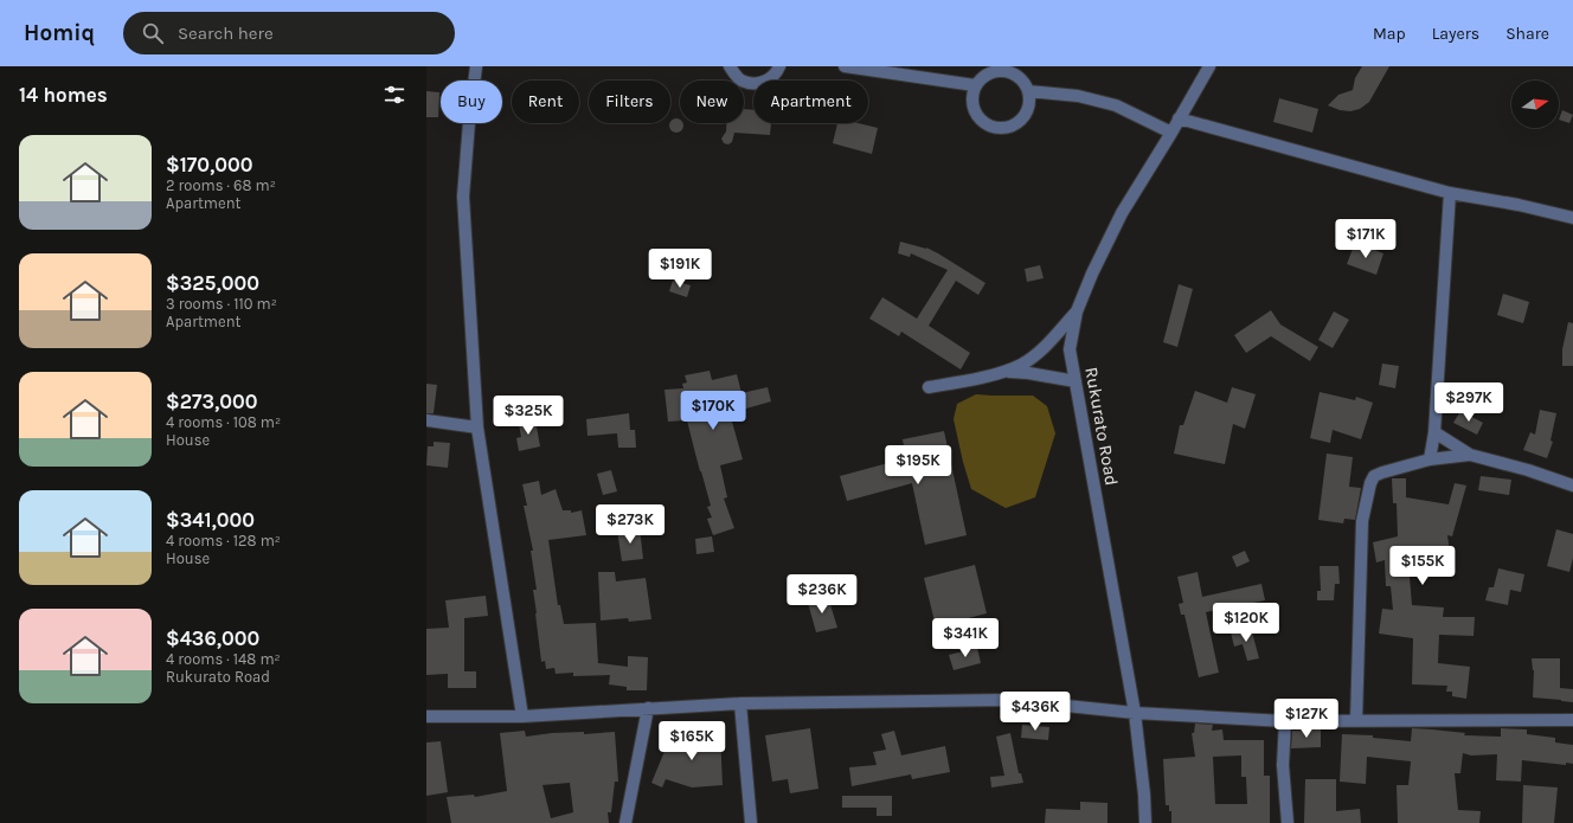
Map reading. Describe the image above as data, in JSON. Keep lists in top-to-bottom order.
{
  "streets": {
    "street": ["Rukurato Road"]
  },
  "north": "right",
  "page": {
    "header": "Homiq",
    "search": "Search here",
    "nav": ["Map", "Layers", "Share"],
    "heading": "14 homes",
    "chip": [
      "Buy",
      "Rent",
      "Filters",
      "New",
      "Apartment"
    ],
    "list": [
      {
        "name": "$170,000",
        "note": "2 rooms · 68 m² · Apartment"
      },
      {
        "name": "$325,000",
        "note": "3 rooms · 110 m² · Apartment"
      },
      {
        "name": "$273,000",
        "note": "4 rooms · 108 m² · House"
      },
      {
        "name": "$341,000",
        "note": "4 rooms · 128 m² · House"
      },
      {
        "name": "$436,000",
        "note": "4 rooms · 148 m² · Rukurato Road"
      }
    ],
    "price": [
      "$171K",
      "$191K",
      "$297K",
      "$170K",
      "$325K",
      "$195K",
      "$273K",
      "$155K",
      "$236K",
      "$120K",
      "$341K",
      "$436K",
      "$127K",
      "$165K"
    ]
  }
}
